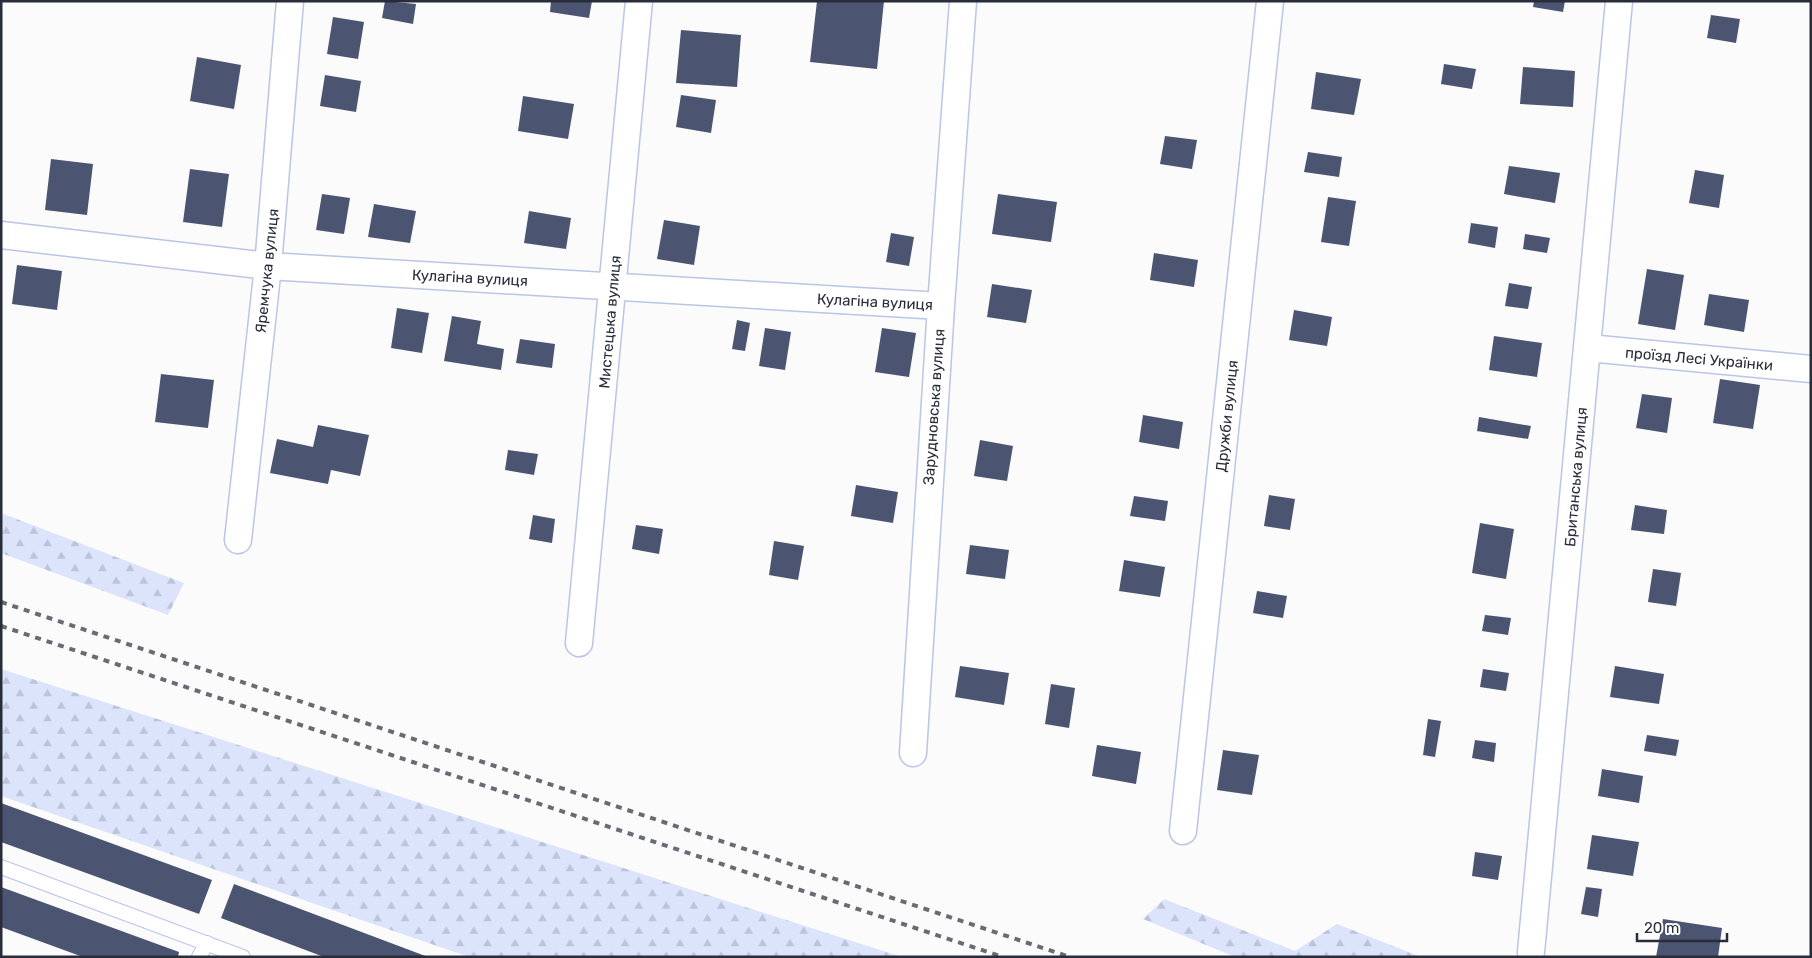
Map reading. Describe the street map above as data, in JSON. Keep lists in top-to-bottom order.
{
  "streets": {
    "street": [
      "Яремчука вулиця",
      "Кулагіна вулиця",
      "Мистецька вулиця",
      "проїзд Лесі Українки",
      "Зарудновська вулиця",
      "Дружби вулиця",
      "Британська вулиця"
    ]
  },
  "crossings": [
    ["Яремчука вулиця", "Кулагіна вулиця"],
    ["Кулагіна вулиця", "Мистецька вулиця"],
    ["Кулагіна вулиця", "Зарудновська вулиця"],
    ["проїзд Лесі Українки", "Британська вулиця"]
  ],
  "scale_bar": "20 m"
}
